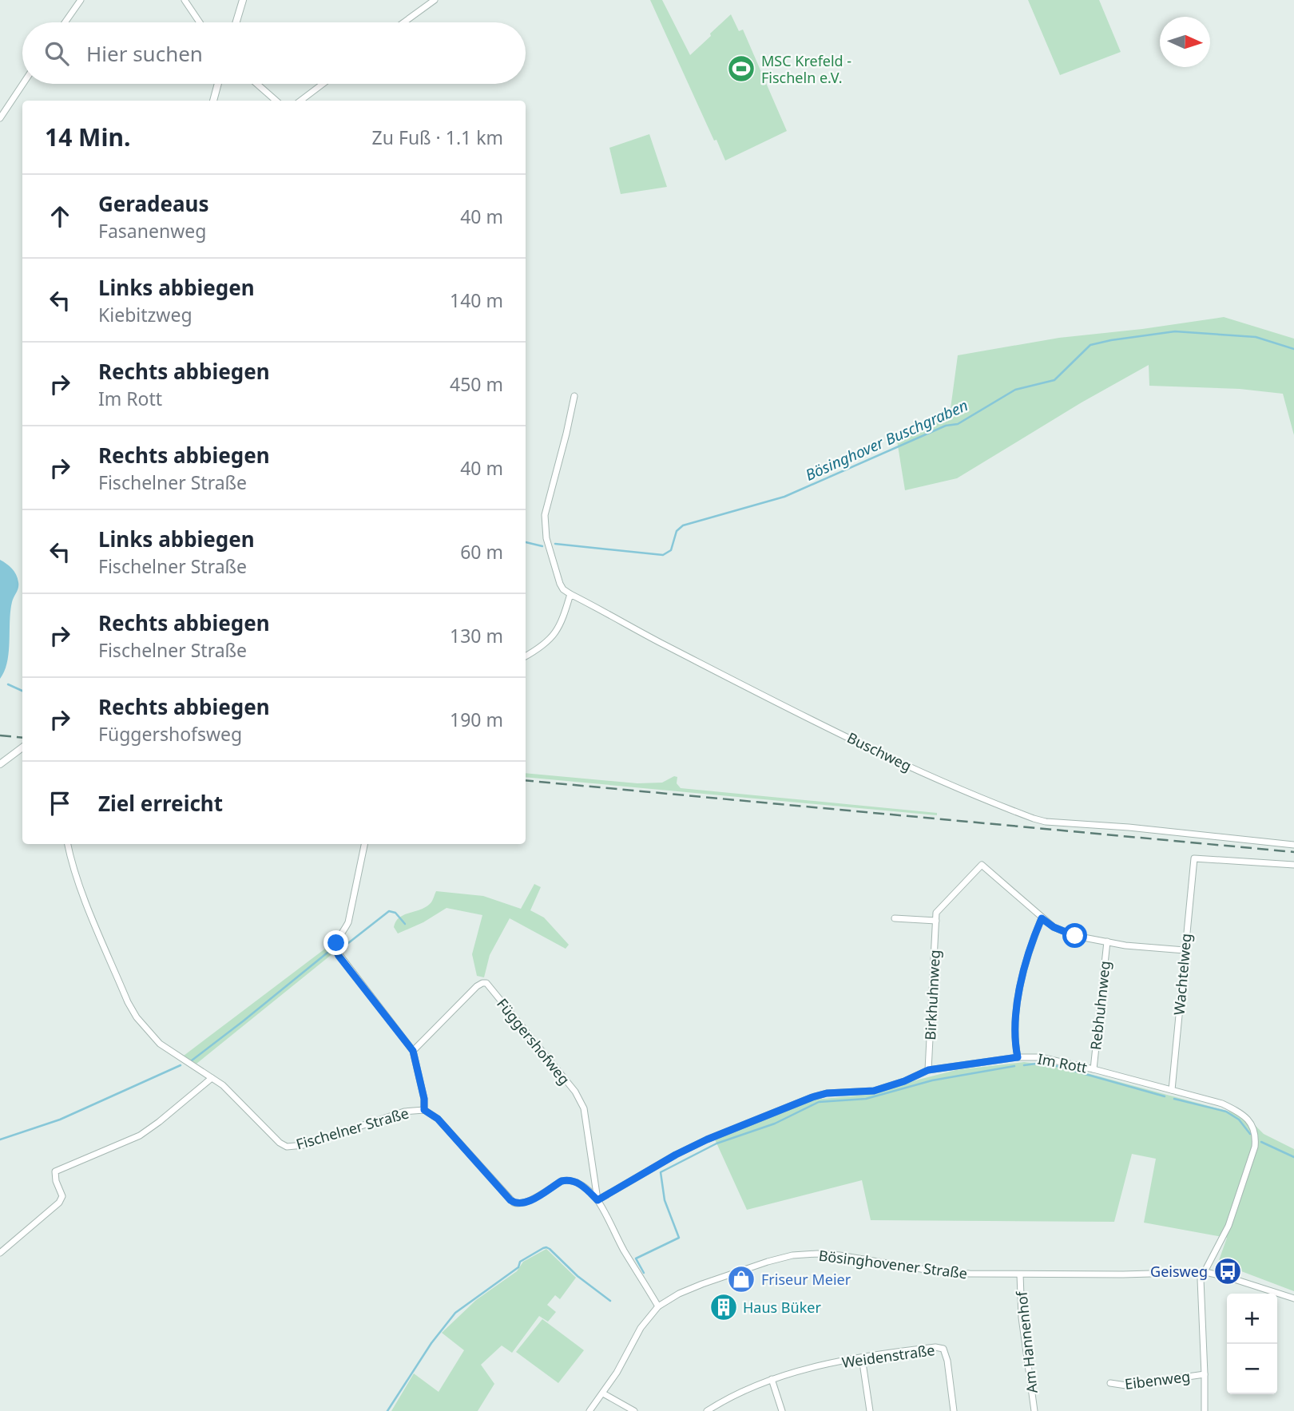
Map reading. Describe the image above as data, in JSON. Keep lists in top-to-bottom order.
{
  "streets": {
    "street": [
      "Buschweg",
      "Wachtelweg",
      "Birkhuhnweg",
      "Rebhuhnweg",
      "Függershofweg",
      "Im Rott",
      "Fischelner Straße",
      "Bösinghovener Straße",
      "Am Hannenhof",
      "Weidenstraße",
      "Eibenweg"
    ]
  },
  "crossings": [
    ["Wachtelweg", "Im Rott"],
    ["Birkhuhnweg", "Im Rott"],
    ["Rebhuhnweg", "Im Rott"],
    ["Függershofweg", "Im Rott"],
    ["Függershofweg", "Fischelner Straße"],
    ["Im Rott", "Fischelner Straße"],
    ["Im Rott", "Bösinghovener Straße"],
    ["Fischelner Straße", "Bösinghovener Straße"],
    ["Bösinghovener Straße", "Am Hannenhof"]
  ],
  "water": ["Bösinghover Buschgraben"],
  "places": {
    "sports": ["MSC Krefeld - Fischeln e.V."],
    "bus stop": ["Geisweg"],
    "shop": ["Friseur Meier"],
    "building": ["Haus Büker"]
  },
  "north": "right",
  "page": {
    "search": "Hier suchen",
    "heading": ["14 Min.", "Zu Fuß · 1.1 km"],
    "list": [
      ["Geradeaus", "Fasanenweg", "40 m"],
      ["Links abbiegen", "Kiebitzweg", "140 m"],
      ["Rechts abbiegen", "Im Rott", "450 m"],
      ["Rechts abbiegen", "Fischelner Straße", "40 m"],
      ["Links abbiegen", "Fischelner Straße", "60 m"],
      ["Rechts abbiegen", "Fischelner Straße", "130 m"],
      ["Rechts abbiegen", "Függershofsweg", "190 m"],
      "Ziel erreicht"
    ],
    "map_buttons": ["+", "−"]
  }
}
